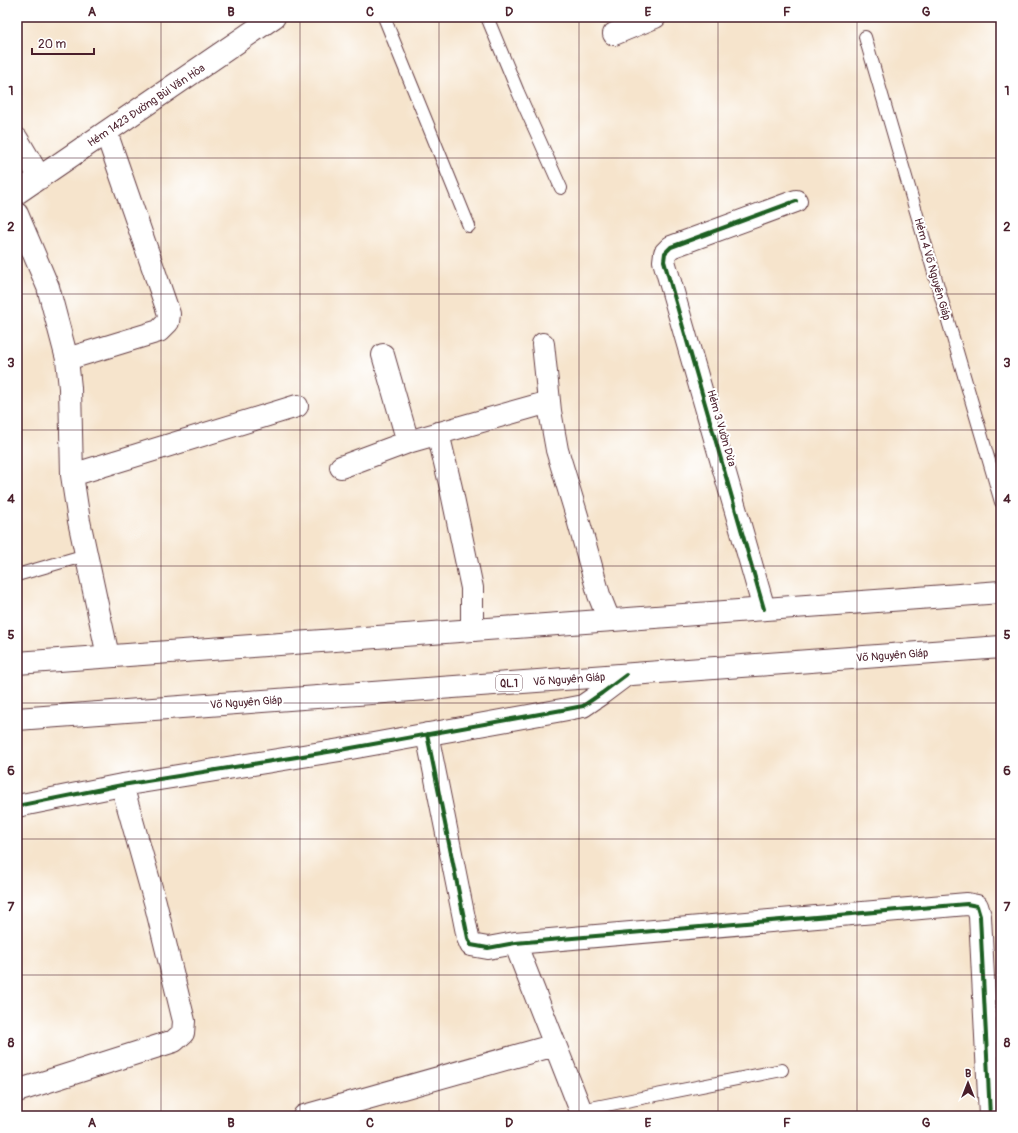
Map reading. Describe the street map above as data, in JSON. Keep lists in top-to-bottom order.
{
  "streets": {
    "main road": [
      "Hẻm 1423 Đường Bùi Văn Hòa",
      "Hẻm 3 Vườn Dừa",
      "Võ Nguyên Giáp",
      "QL.1"
    ],
    "lane": ["Hẻm 4 Võ Nguyên Giáp"]
  },
  "scale_bar": "20 m",
  "north": "top",
  "grid": {
    "columns": [
      "A",
      "B",
      "C",
      "D",
      "E",
      "F",
      "G"
    ],
    "rows": [
      "1",
      "2",
      "3",
      "4",
      "5",
      "6",
      "7",
      "8"
    ]
  }
}
